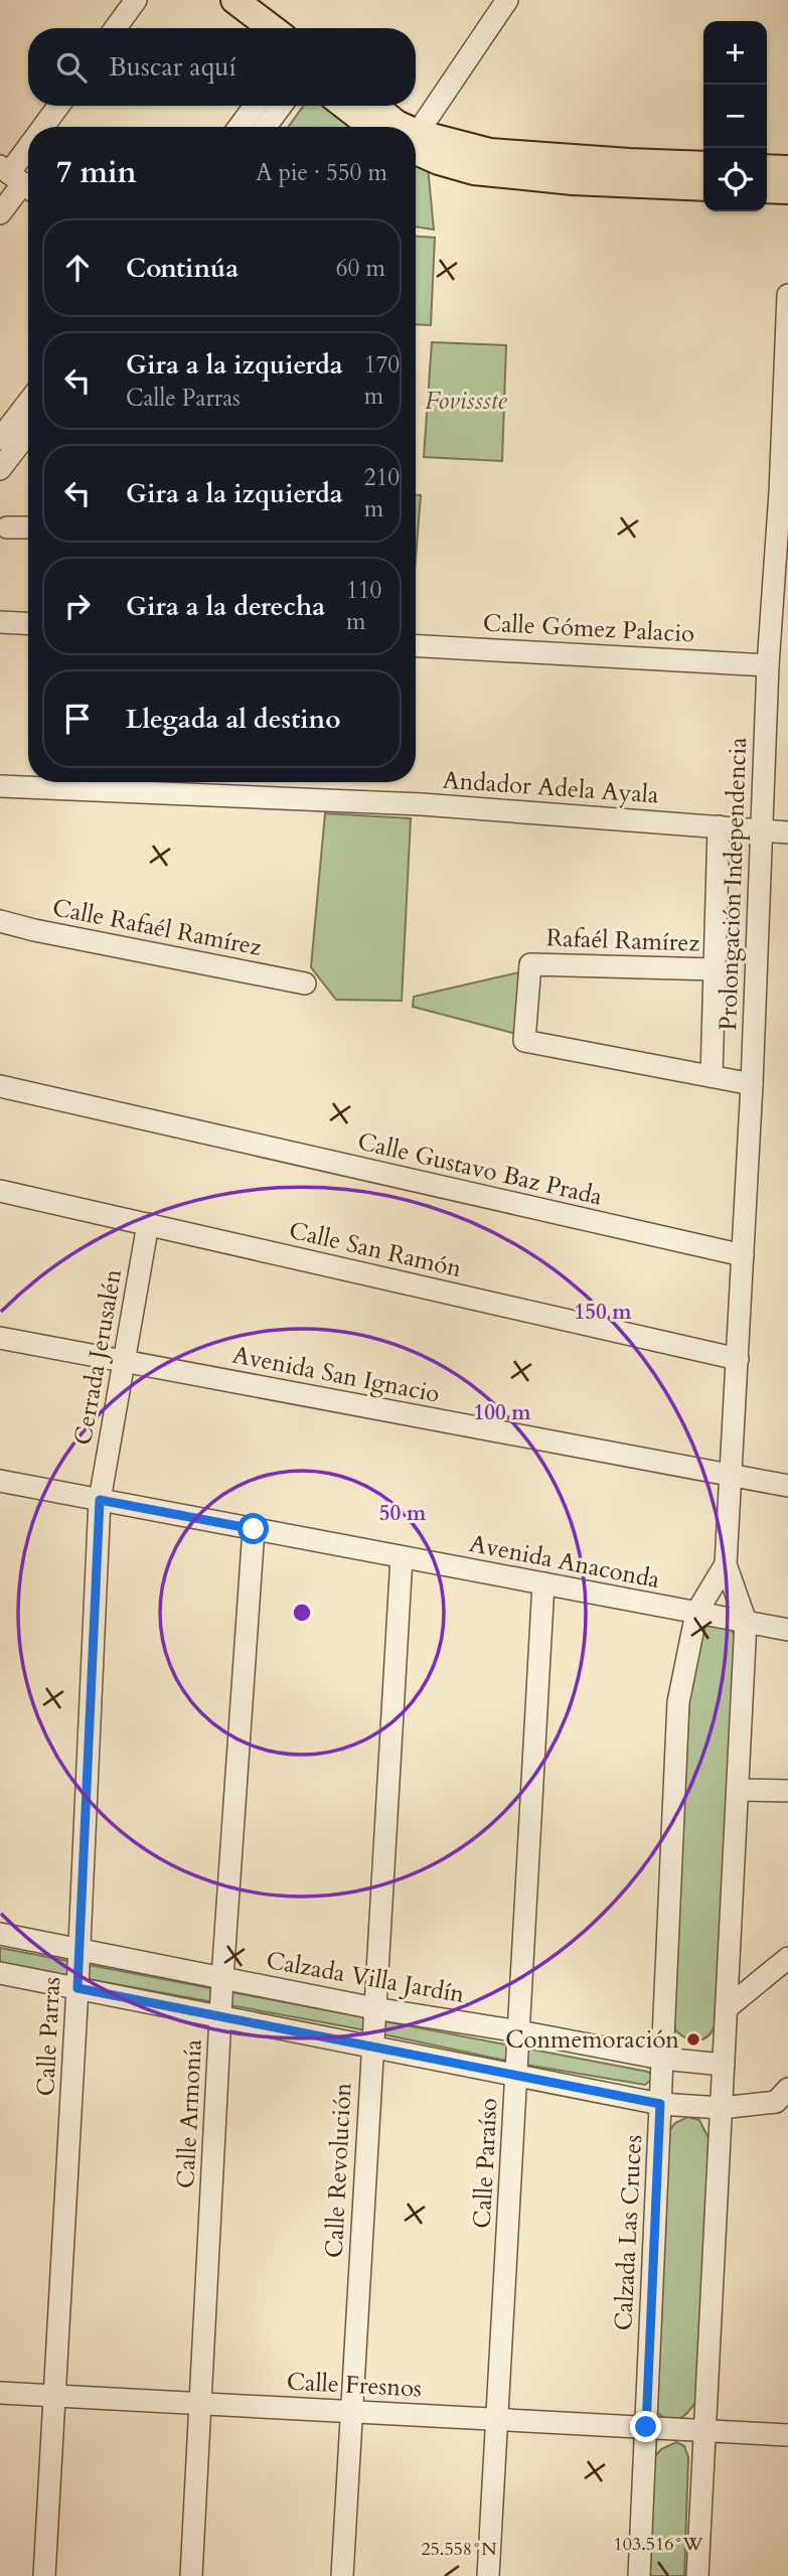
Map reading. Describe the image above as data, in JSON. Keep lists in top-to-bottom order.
{
  "streets": {
    "street": [
      "Calle Gómez Palacio",
      "Andador Adela Ayala",
      "Prolongación Independencia",
      "Calle Rafaél Ramírez",
      "Rafaél Ramírez",
      "Calle Gustavo Baz Prada",
      "Calle San Ramón",
      "Cerrada Jerusalén",
      "Avenida San Ignacio",
      "Avenida Anaconda",
      "Calzada Villa Jardín",
      "Calle Parras",
      "Calle Armonía",
      "Calle Paraíso",
      "Calle Revolución",
      "Calzada Las Cruces",
      "Calle Fresnos"
    ]
  },
  "crossings": [
    ["Calle Gómez Palacio", "Prolongación Independencia"],
    ["Andador Adela Ayala", "Prolongación Independencia"],
    ["Prolongación Independencia", "Calle Gustavo Baz Prada"],
    ["Prolongación Independencia", "Calle San Ramón"],
    ["Prolongación Independencia", "Avenida San Ignacio"],
    ["Prolongación Independencia", "Calzada Las Cruces"],
    ["Calle San Ramón", "Cerrada Jerusalén"],
    ["Cerrada Jerusalén", "Avenida San Ignacio"],
    ["Cerrada Jerusalén", "Avenida Anaconda"],
    ["Cerrada Jerusalén", "Calle Parras"],
    ["Avenida San Ignacio", "Calzada Las Cruces"],
    ["Avenida Anaconda", "Calle Parras"],
    ["Avenida Anaconda", "Calle Armonía"],
    ["Avenida Anaconda", "Calle Paraíso"],
    ["Avenida Anaconda", "Calle Revolución"],
    ["Avenida Anaconda", "Calzada Las Cruces"],
    ["Calzada Villa Jardín", "Calle Parras"],
    ["Calzada Villa Jardín", "Calle Armonía"],
    ["Calzada Villa Jardín", "Calle Paraíso"],
    ["Calzada Villa Jardín", "Calle Revolución"],
    ["Calzada Villa Jardín", "Calzada Las Cruces"],
    ["Calle Parras", "Calle Fresnos"],
    ["Calle Armonía", "Calle Fresnos"],
    ["Calle Paraíso", "Calle Fresnos"],
    ["Calle Revolución", "Calle Fresnos"],
    ["Calzada Las Cruces", "Calle Fresnos"]
  ],
  "parks": ["Fovissste"],
  "places": ["Conmemoración"],
  "page": {
    "map_buttons": ["+", "−"],
    "search": "Buscar aquí",
    "heading": ["7 min", "A pie · 550 m"],
    "list": [
      ["Continúa", "60 m"],
      ["Gira a la izquierda", "Calle Parras", "170 m"],
      ["Gira a la izquierda", "210 m"],
      ["Gira a la derecha", "110 m"],
      "Llegada al destino"
    ]
  },
  "coordinates": ["103.516°W", "25.558°N"],
  "rings": ["150 m", "100 m", "50 m"]
}
